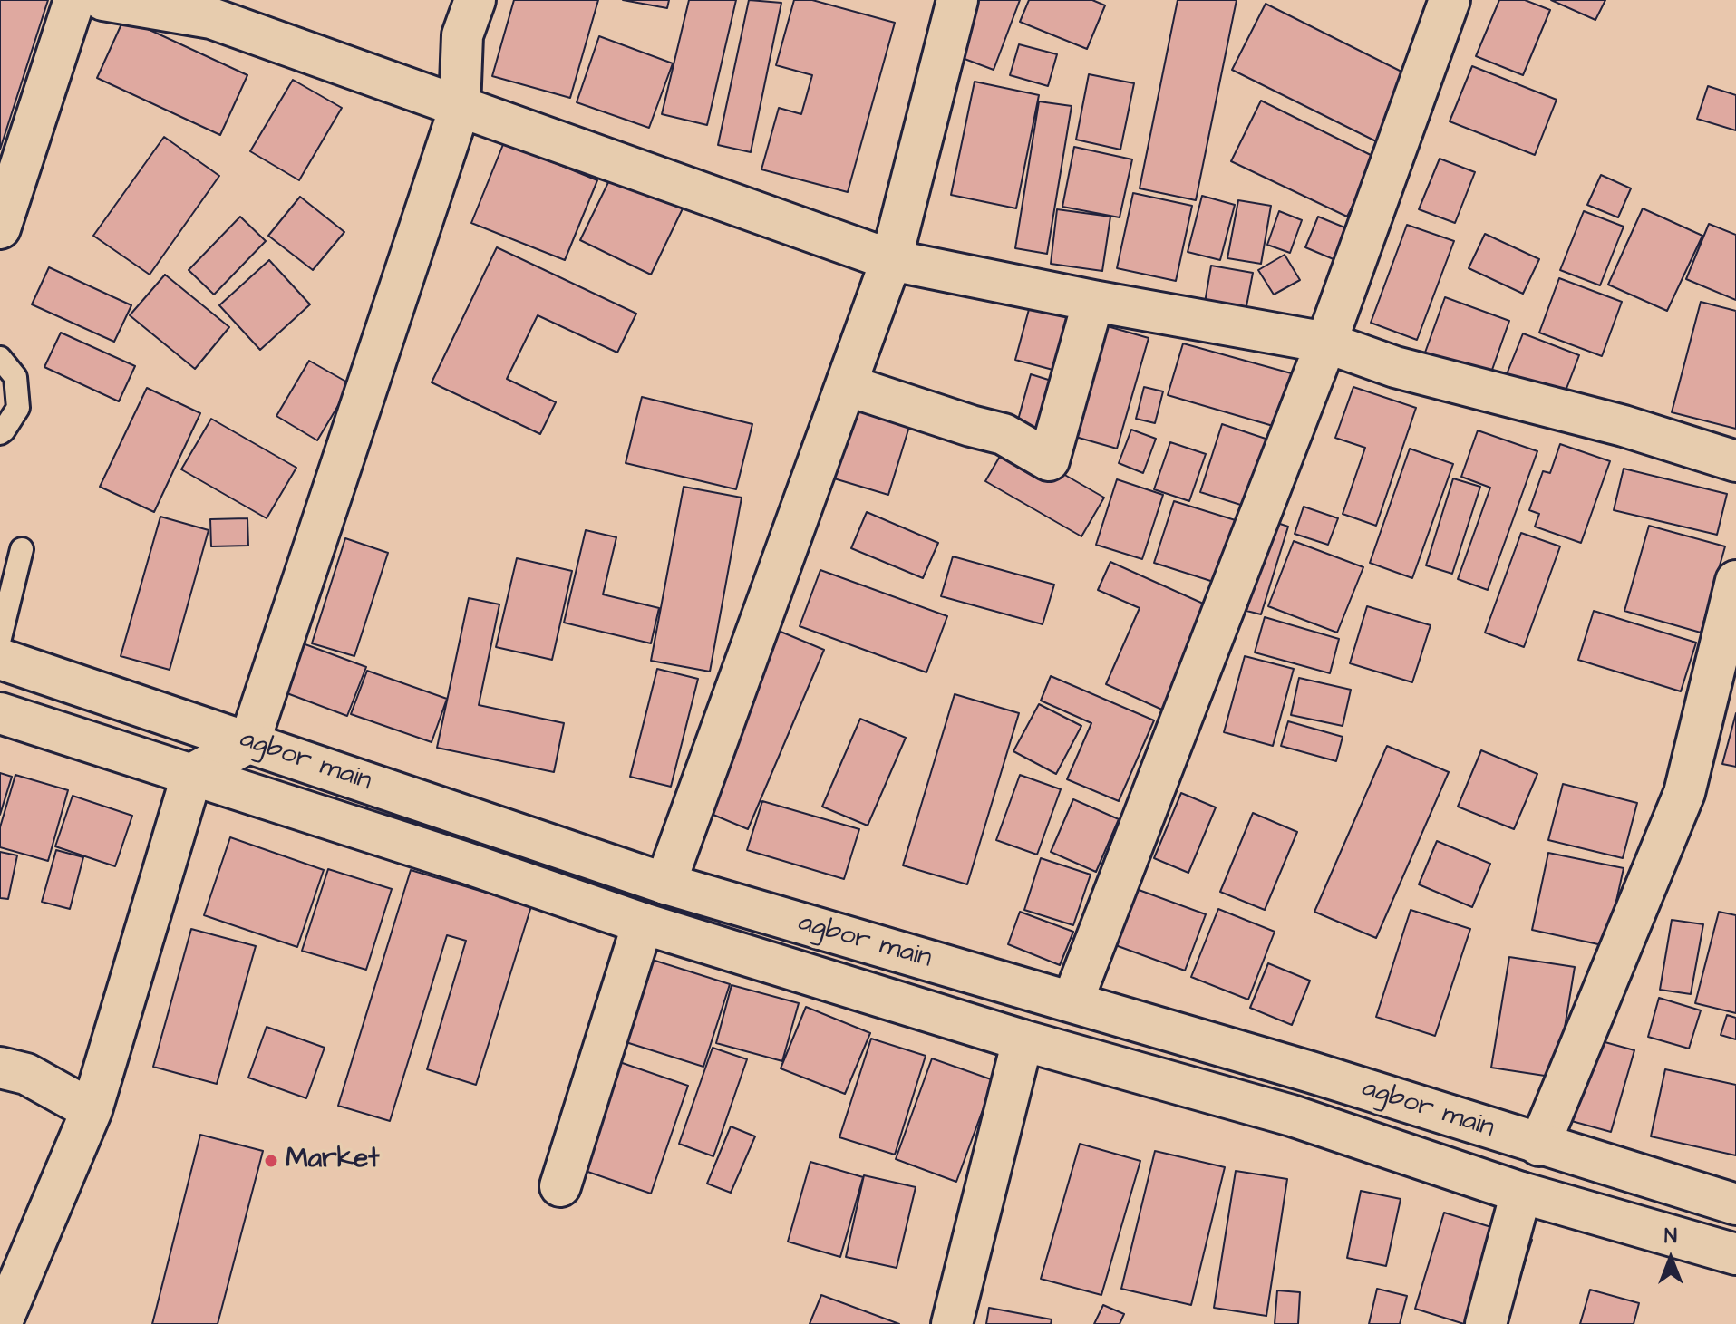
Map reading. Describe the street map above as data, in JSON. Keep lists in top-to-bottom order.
{
  "streets": {
    "street": ["agbor main"]
  },
  "places": ["Market"],
  "north": "top"
}
